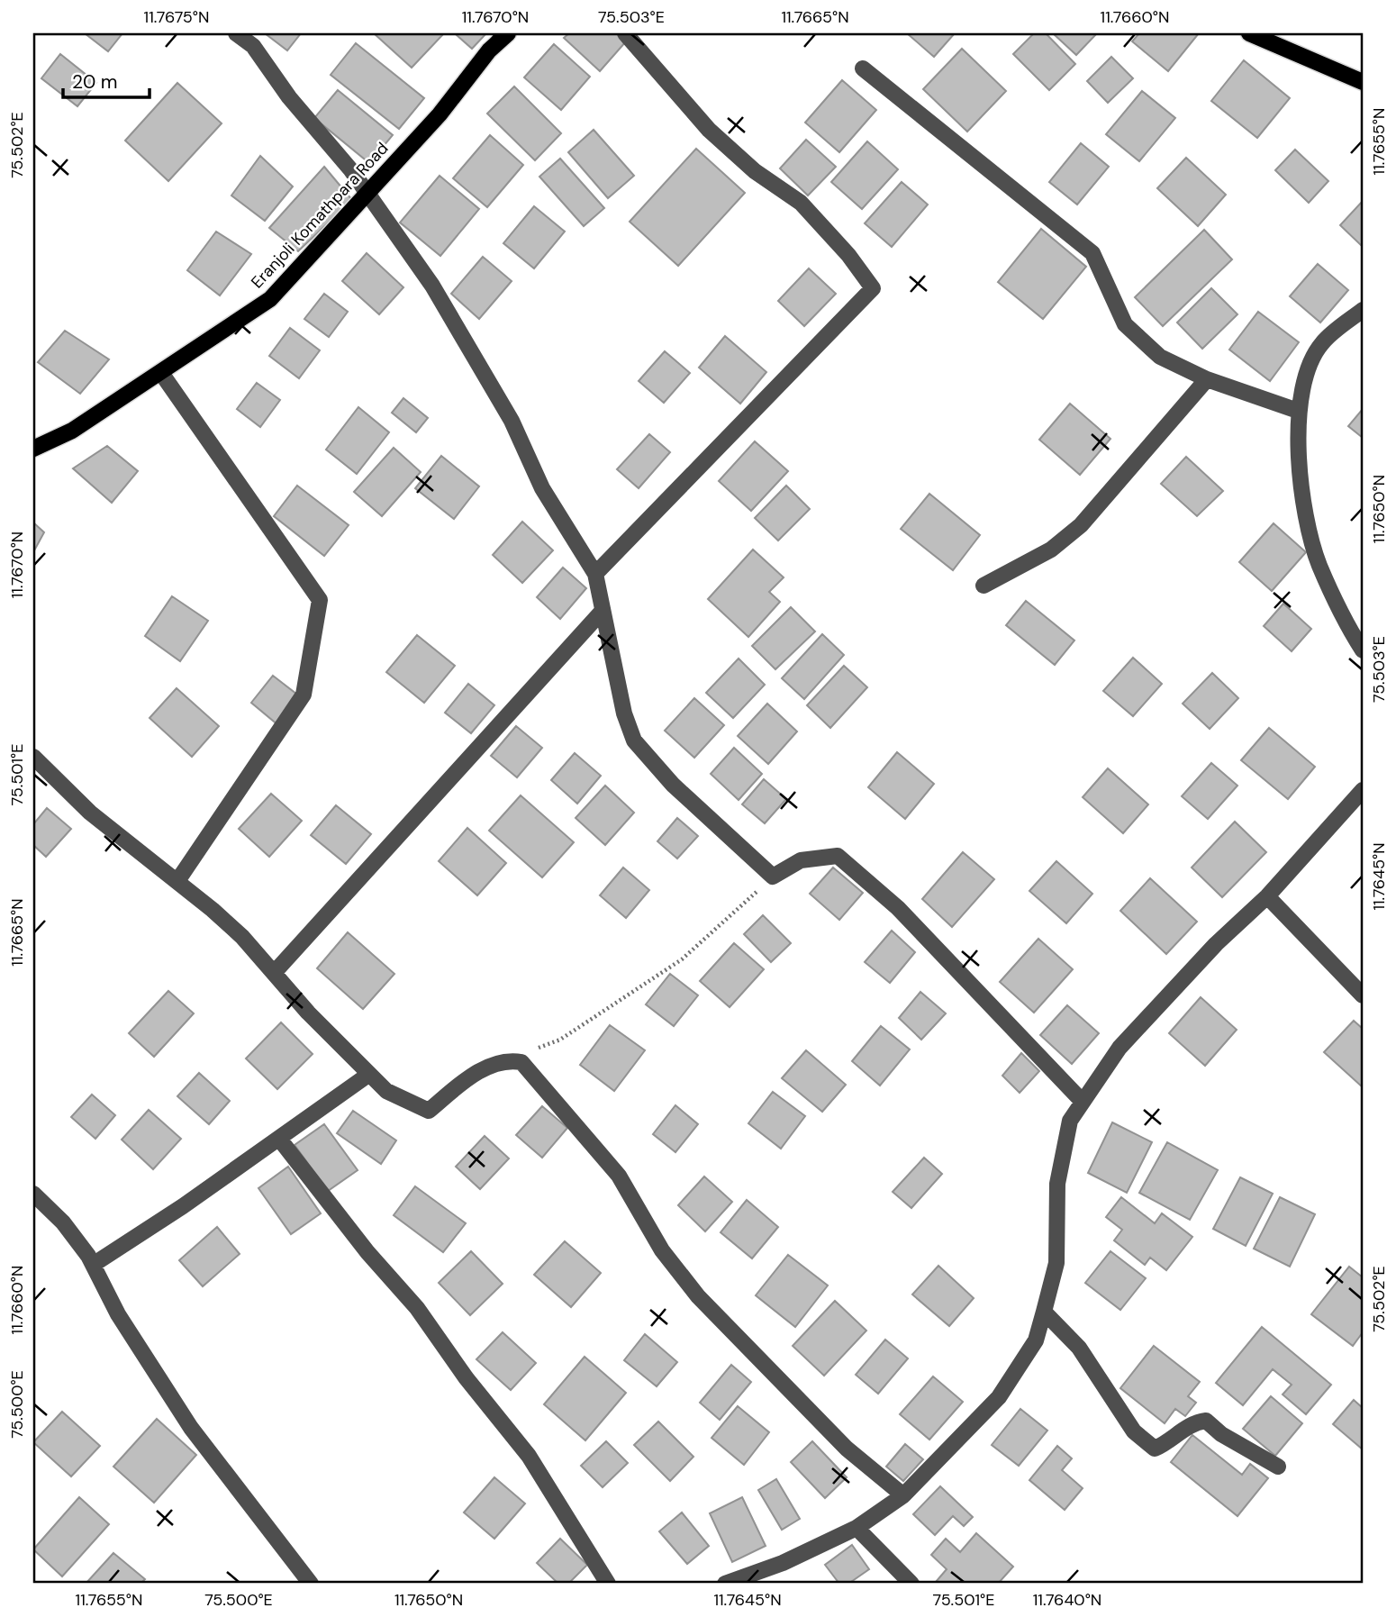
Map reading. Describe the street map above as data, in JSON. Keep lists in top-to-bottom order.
{
  "streets": {
    "main road": ["Eranjoli Komathpara Road"]
  },
  "scale_bar": "20 m",
  "coordinates": [
    "11.7675°N",
    "11.7670°N",
    "75.503°E",
    "11.7665°N",
    "11.7660°N",
    "11.7655°N",
    "75.502°E",
    "11.7650°N",
    "75.501°E",
    "11.7645°N",
    "75.500°E",
    "11.7640°N"
  ]
}
